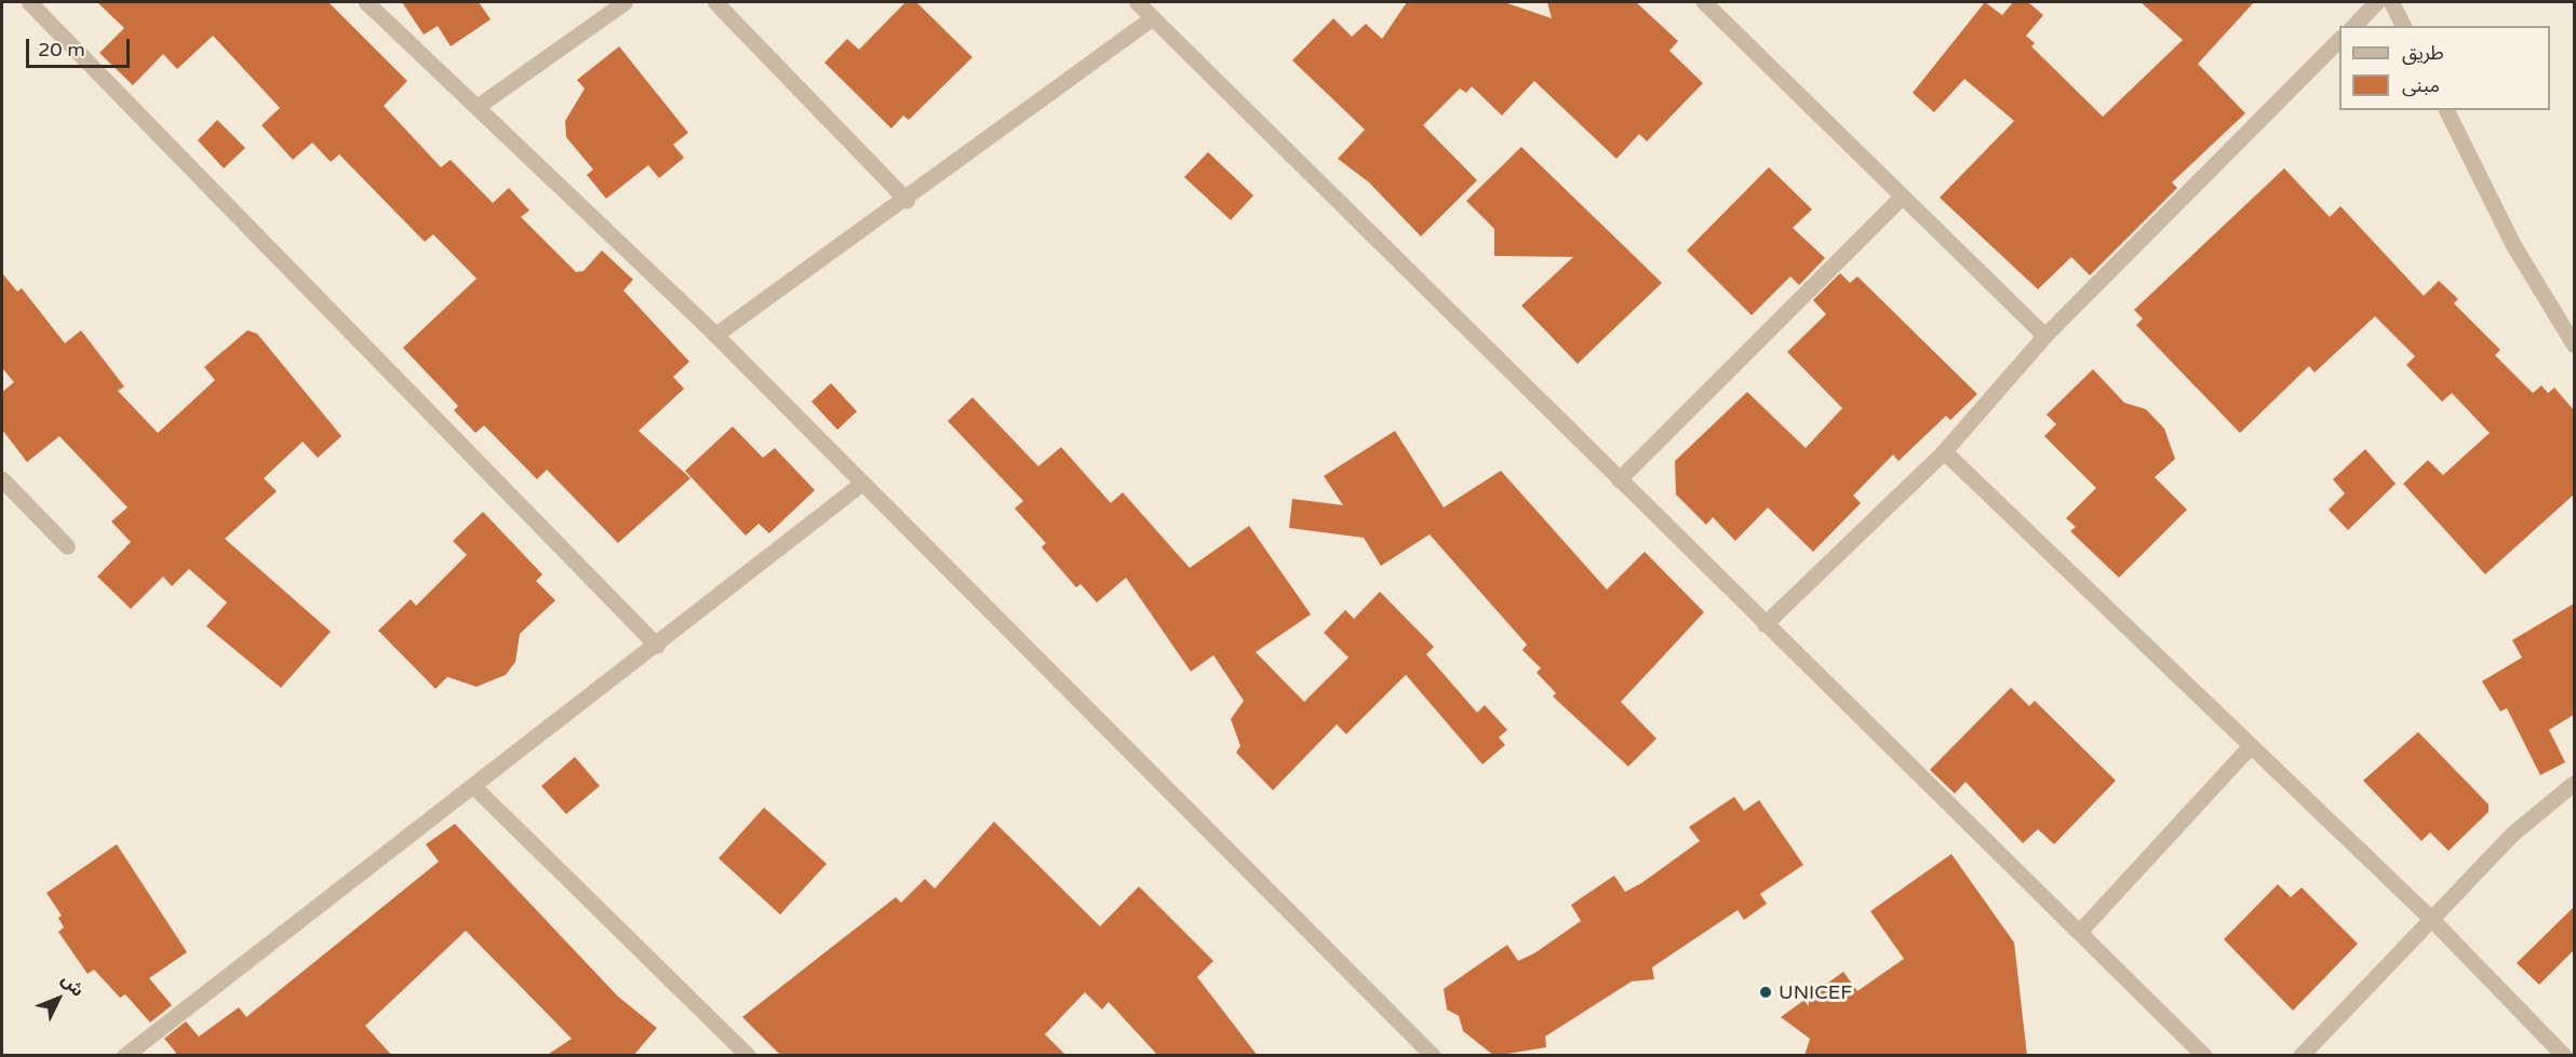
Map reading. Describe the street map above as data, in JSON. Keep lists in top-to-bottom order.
{
  "places": ["UNICEF"],
  "legend": ["طريق", "مبنى"],
  "scale_bar": "20 m",
  "north": "top right"
}
